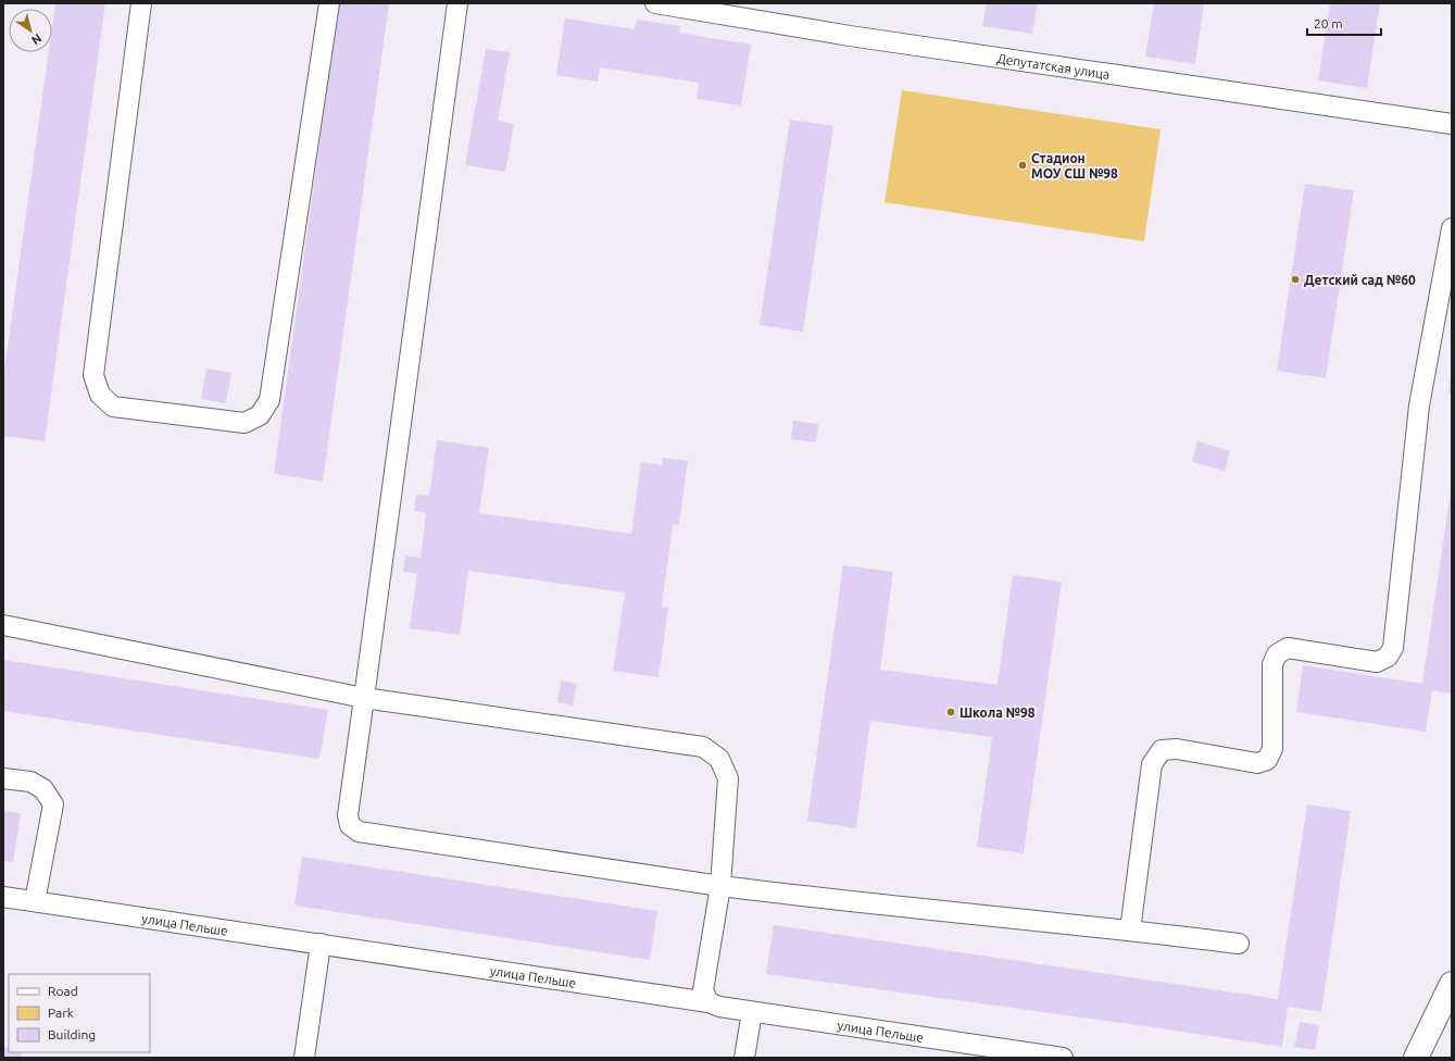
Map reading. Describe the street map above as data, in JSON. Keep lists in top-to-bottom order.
{
  "streets": {
    "street": ["Депутатская улица", "улица Пельше"]
  },
  "places": ["Стадион МОУ СШ №98", "Детский сад №60", "Школа №98"],
  "legend": ["Road", "Park", "Building"],
  "scale_bar": "20 m",
  "north": "bottom right"
}
